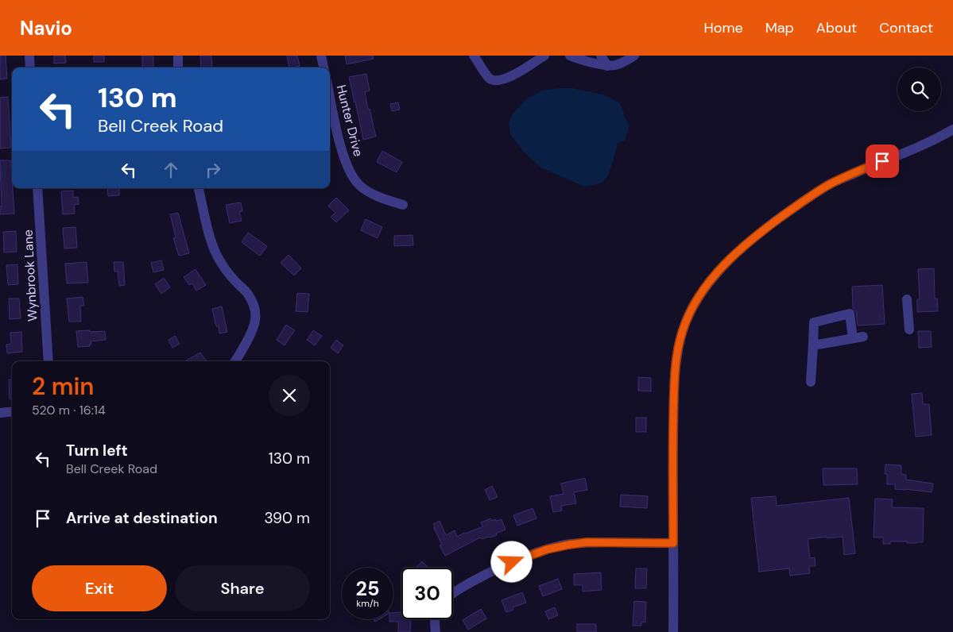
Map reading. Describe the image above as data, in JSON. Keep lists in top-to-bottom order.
{
  "streets": {
    "street": ["Hunter Drive", "Wynbrook Lane"]
  },
  "page": {
    "header": "Navio",
    "nav": [
      "Home",
      "Map",
      "About",
      "Contact"
    ],
    "turn": ["130 m", "Bell Creek Road"],
    "heading": ["2 min", "520 m · 16:14"],
    "list": [
      {
        "name": "Turn left",
        "note": "Bell Creek Road",
        "value": "130 m"
      },
      {
        "name": "Arrive at destination",
        "value": "390 m"
      }
    ],
    "buttons": ["Exit", "Share"],
    "speed": "25 km/h",
    "limit": "30"
  }
}
